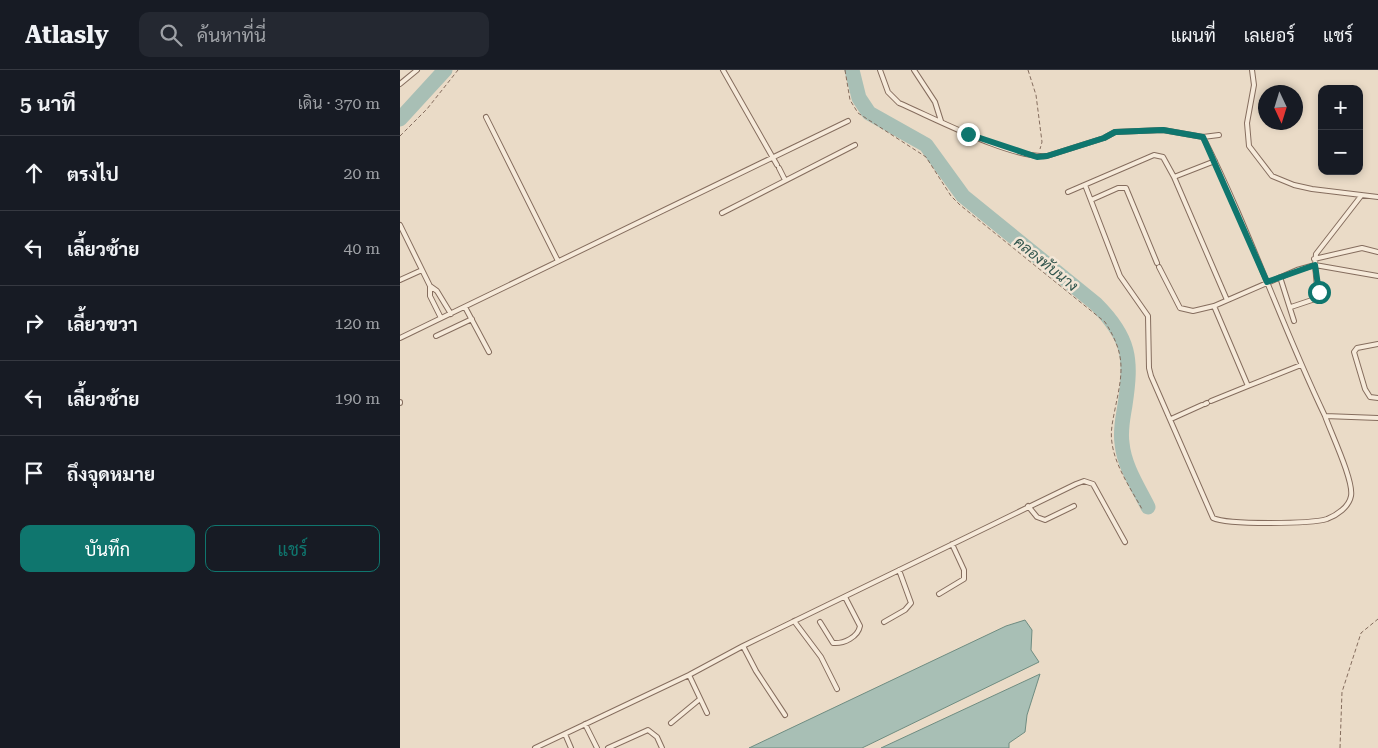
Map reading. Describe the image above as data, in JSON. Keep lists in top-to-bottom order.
{
  "water": ["คลองทับนาง"],
  "north": "bottom",
  "page": {
    "header": "Atlasly",
    "search": "ค้นหาที่นี่",
    "nav": ["แผนที่", "เลเยอร์", "แชร์"],
    "heading": ["5 นาที", "เดิน · 370 m"],
    "map_buttons": ["+", "−"],
    "list": [
      ["ตรงไป", "20 m"],
      ["เลี้ยวซ้าย", "40 m"],
      ["เลี้ยวขวา", "120 m"],
      ["เลี้ยวซ้าย", "190 m"],
      "ถึงจุดหมาย"
    ],
    "buttons": ["บันทึก", "แชร์"]
  }
}
